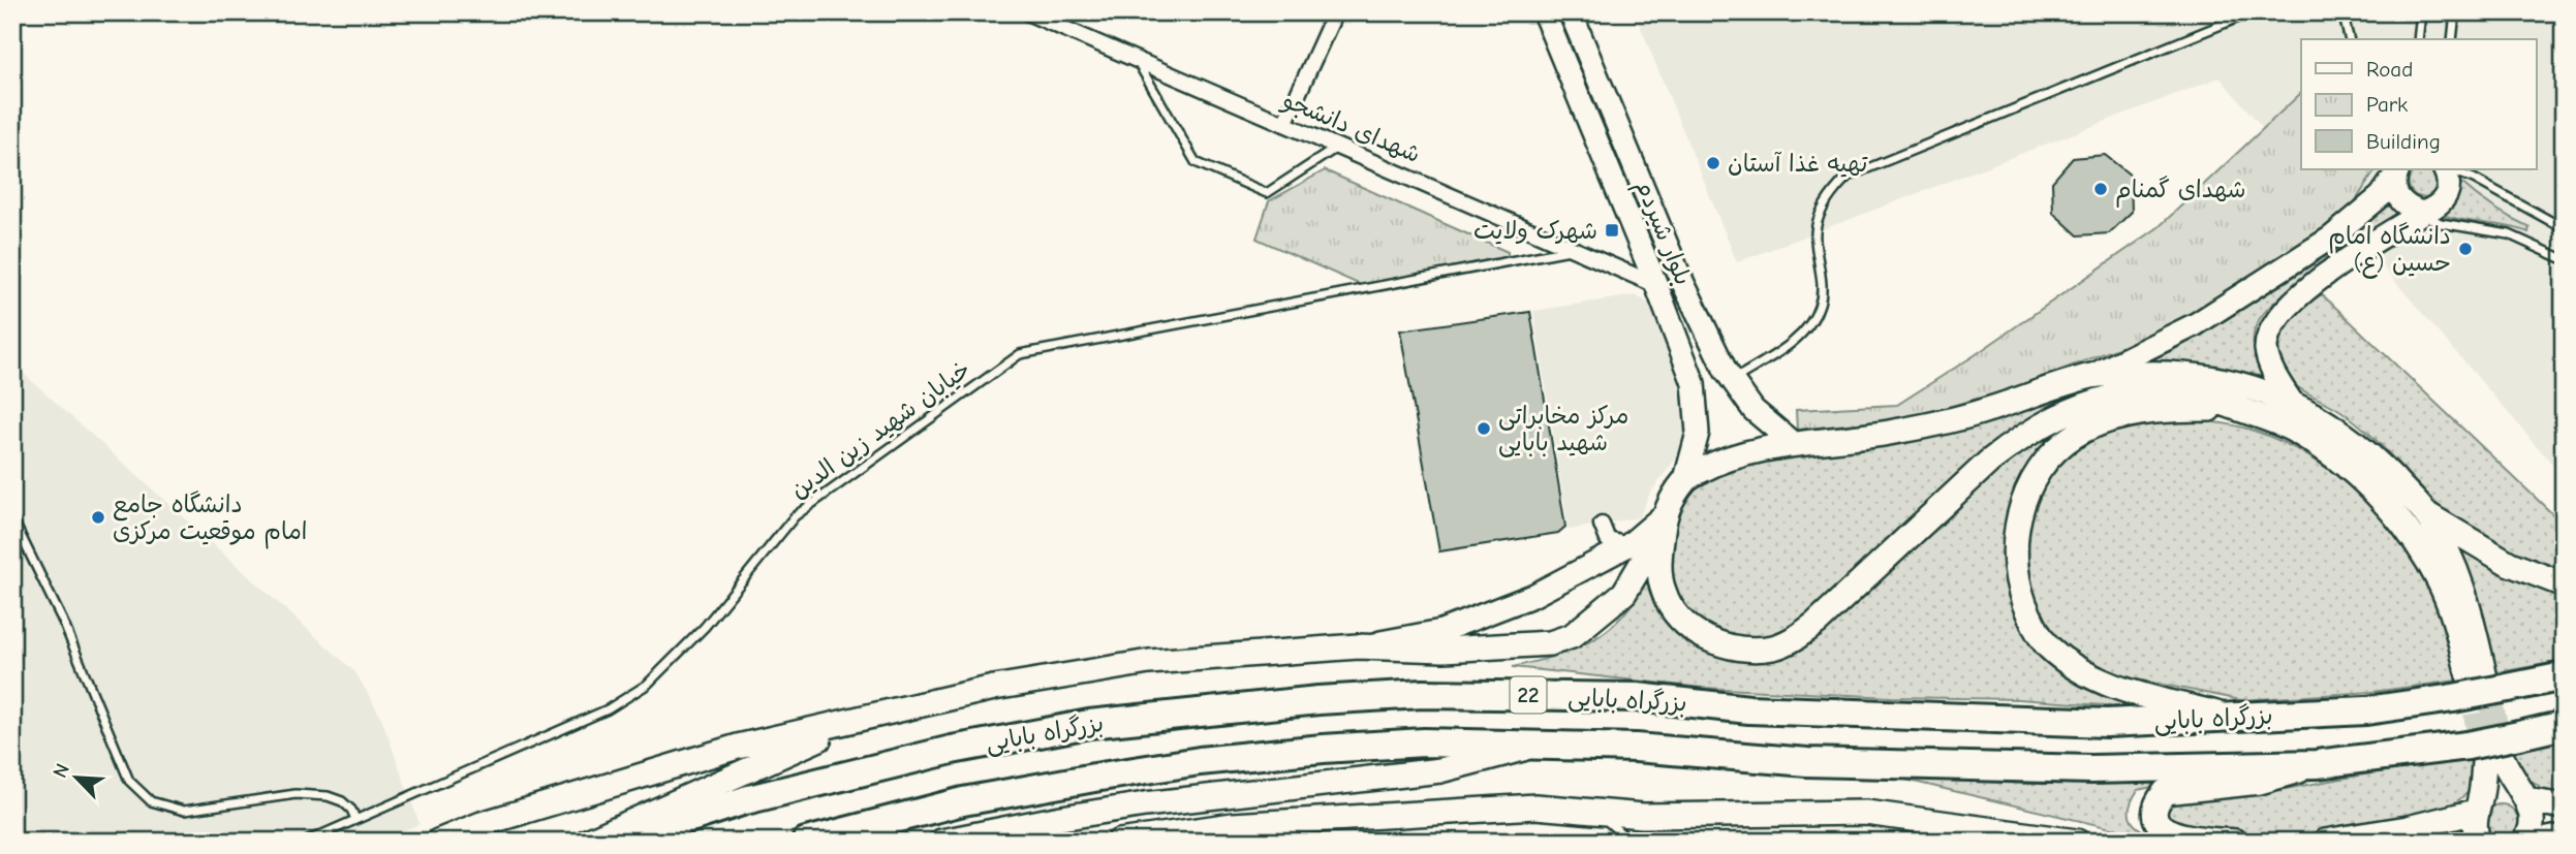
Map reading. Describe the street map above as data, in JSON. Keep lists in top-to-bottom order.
{
  "streets": {
    "highway": ["22", "بزرگراه بابایی"],
    "main road": ["بلوار شیردم"],
    "street": ["شهدای دانشجو"],
    "lane": ["خیابان شهید زین الدین"]
  },
  "crossings": [
    ["شهدای دانشجو", "بلوار شیردم"],
    ["شهدای دانشجو", "خیابان شهید زین الدین"]
  ],
  "places": {
    "other": [
      "تهیه غذا آستان",
      "شهدای گمنام",
      "دانشگاه امام حسین (ع)",
      "مرکز مخابراتی شهید بابایی",
      "دانشگاه جامع امام موقعیت مرکزی"
    ],
    "transit": ["شهرک ولایت"]
  },
  "legend": ["Road", "Park", "Building"],
  "north": "top left"
}
